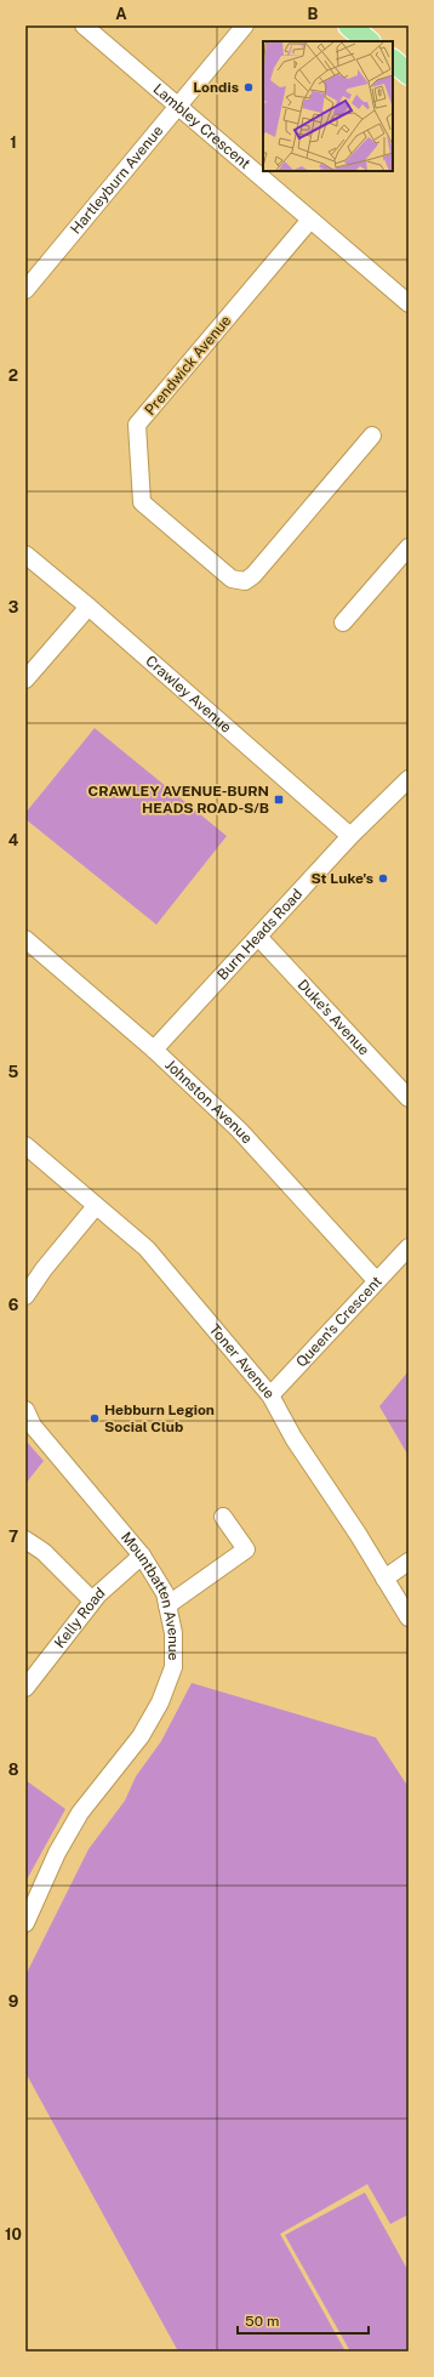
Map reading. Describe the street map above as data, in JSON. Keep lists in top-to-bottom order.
{
  "streets": {
    "street": [
      "Lambley Crescent",
      "Hartleyburn Avenue",
      "Prendwick Avenue",
      "Crawley Avenue",
      "Burn Heads Road",
      "Duke's Avenue",
      "Johnston Avenue",
      "Queen's Crescent",
      "Toner Avenue",
      "Mountbatten Avenue",
      "Kelly Road"
    ]
  },
  "crossings": [
    ["Lambley Crescent", "Hartleyburn Avenue"],
    ["Lambley Crescent", "Prendwick Avenue"],
    ["Crawley Avenue", "Burn Heads Road"],
    ["Burn Heads Road", "Duke's Avenue"],
    ["Burn Heads Road", "Johnston Avenue"],
    ["Johnston Avenue", "Queen's Crescent"],
    ["Queen's Crescent", "Toner Avenue"],
    ["Mountbatten Avenue", "Kelly Road"]
  ],
  "places": {
    "other": ["Londis", "St Luke's", "Hebburn Legion Social Club"],
    "transit": ["CRAWLEY AVENUE-BURN HEADS ROAD-S/B"]
  },
  "scale_bar": "50 m",
  "grid": {
    "columns": ["A", "B"],
    "rows": [
      "1",
      "2",
      "3",
      "4",
      "5",
      "6",
      "7",
      "8",
      "9",
      "10"
    ]
  }
}
